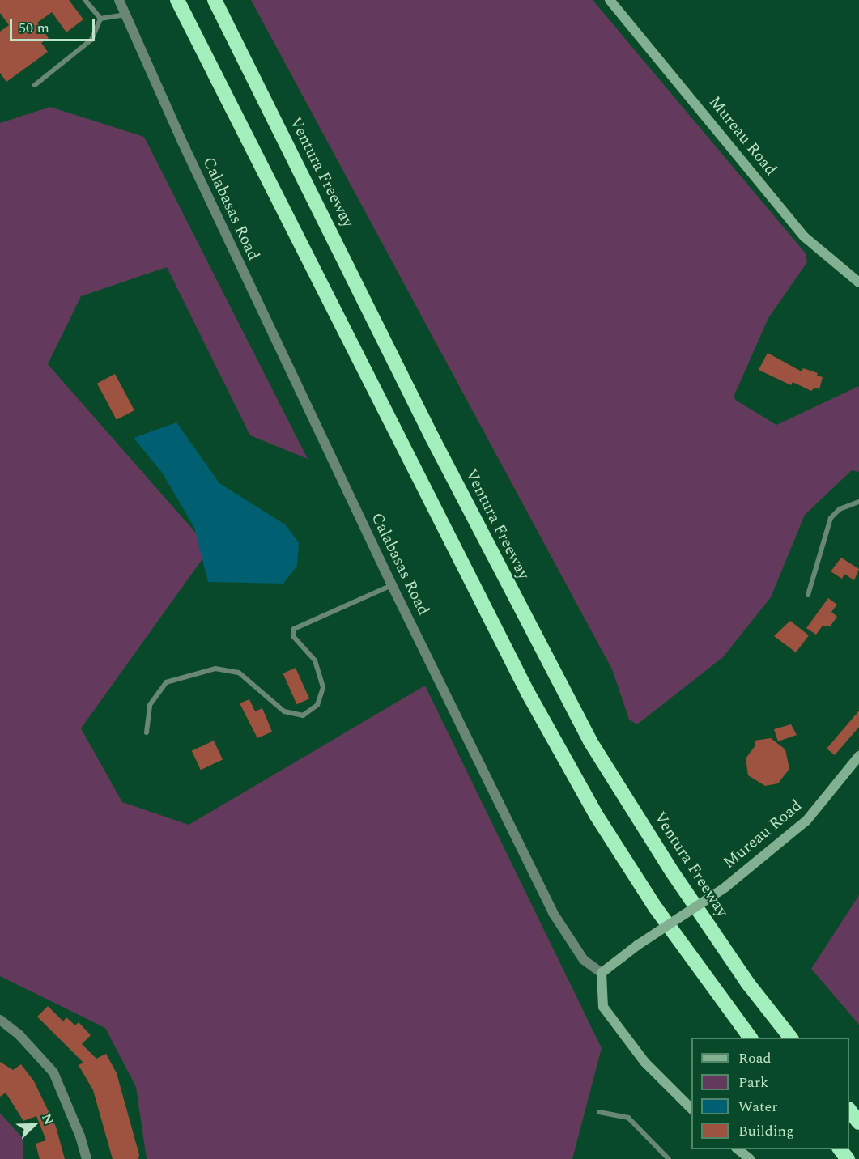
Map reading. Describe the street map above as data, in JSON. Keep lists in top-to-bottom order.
{
  "streets": {
    "highway": ["Ventura Freeway"],
    "main road": ["Mureau Road"],
    "street": ["Calabasas Road"]
  },
  "crossings": [
    ["Mureau Road", "Calabasas Road"]
  ],
  "legend": [
    "Road",
    "Park",
    "Water",
    "Building"
  ],
  "scale_bar": "50 m",
  "north": "top right"
}
